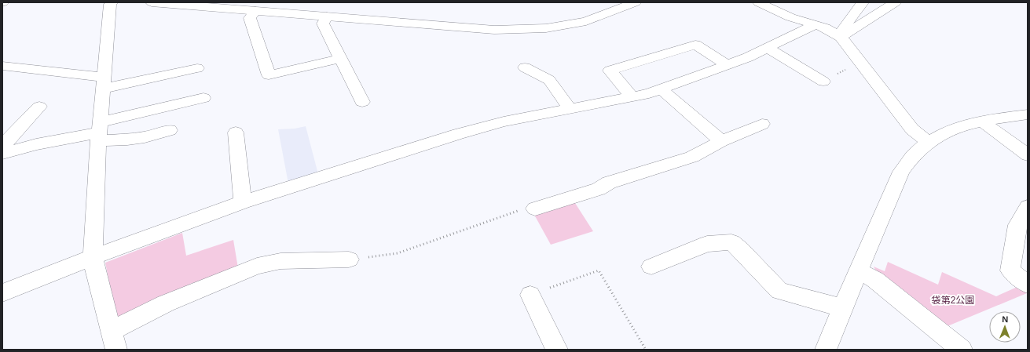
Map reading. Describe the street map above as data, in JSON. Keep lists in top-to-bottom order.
{
  "parks": ["袋第2公園"],
  "north": "top"
}
